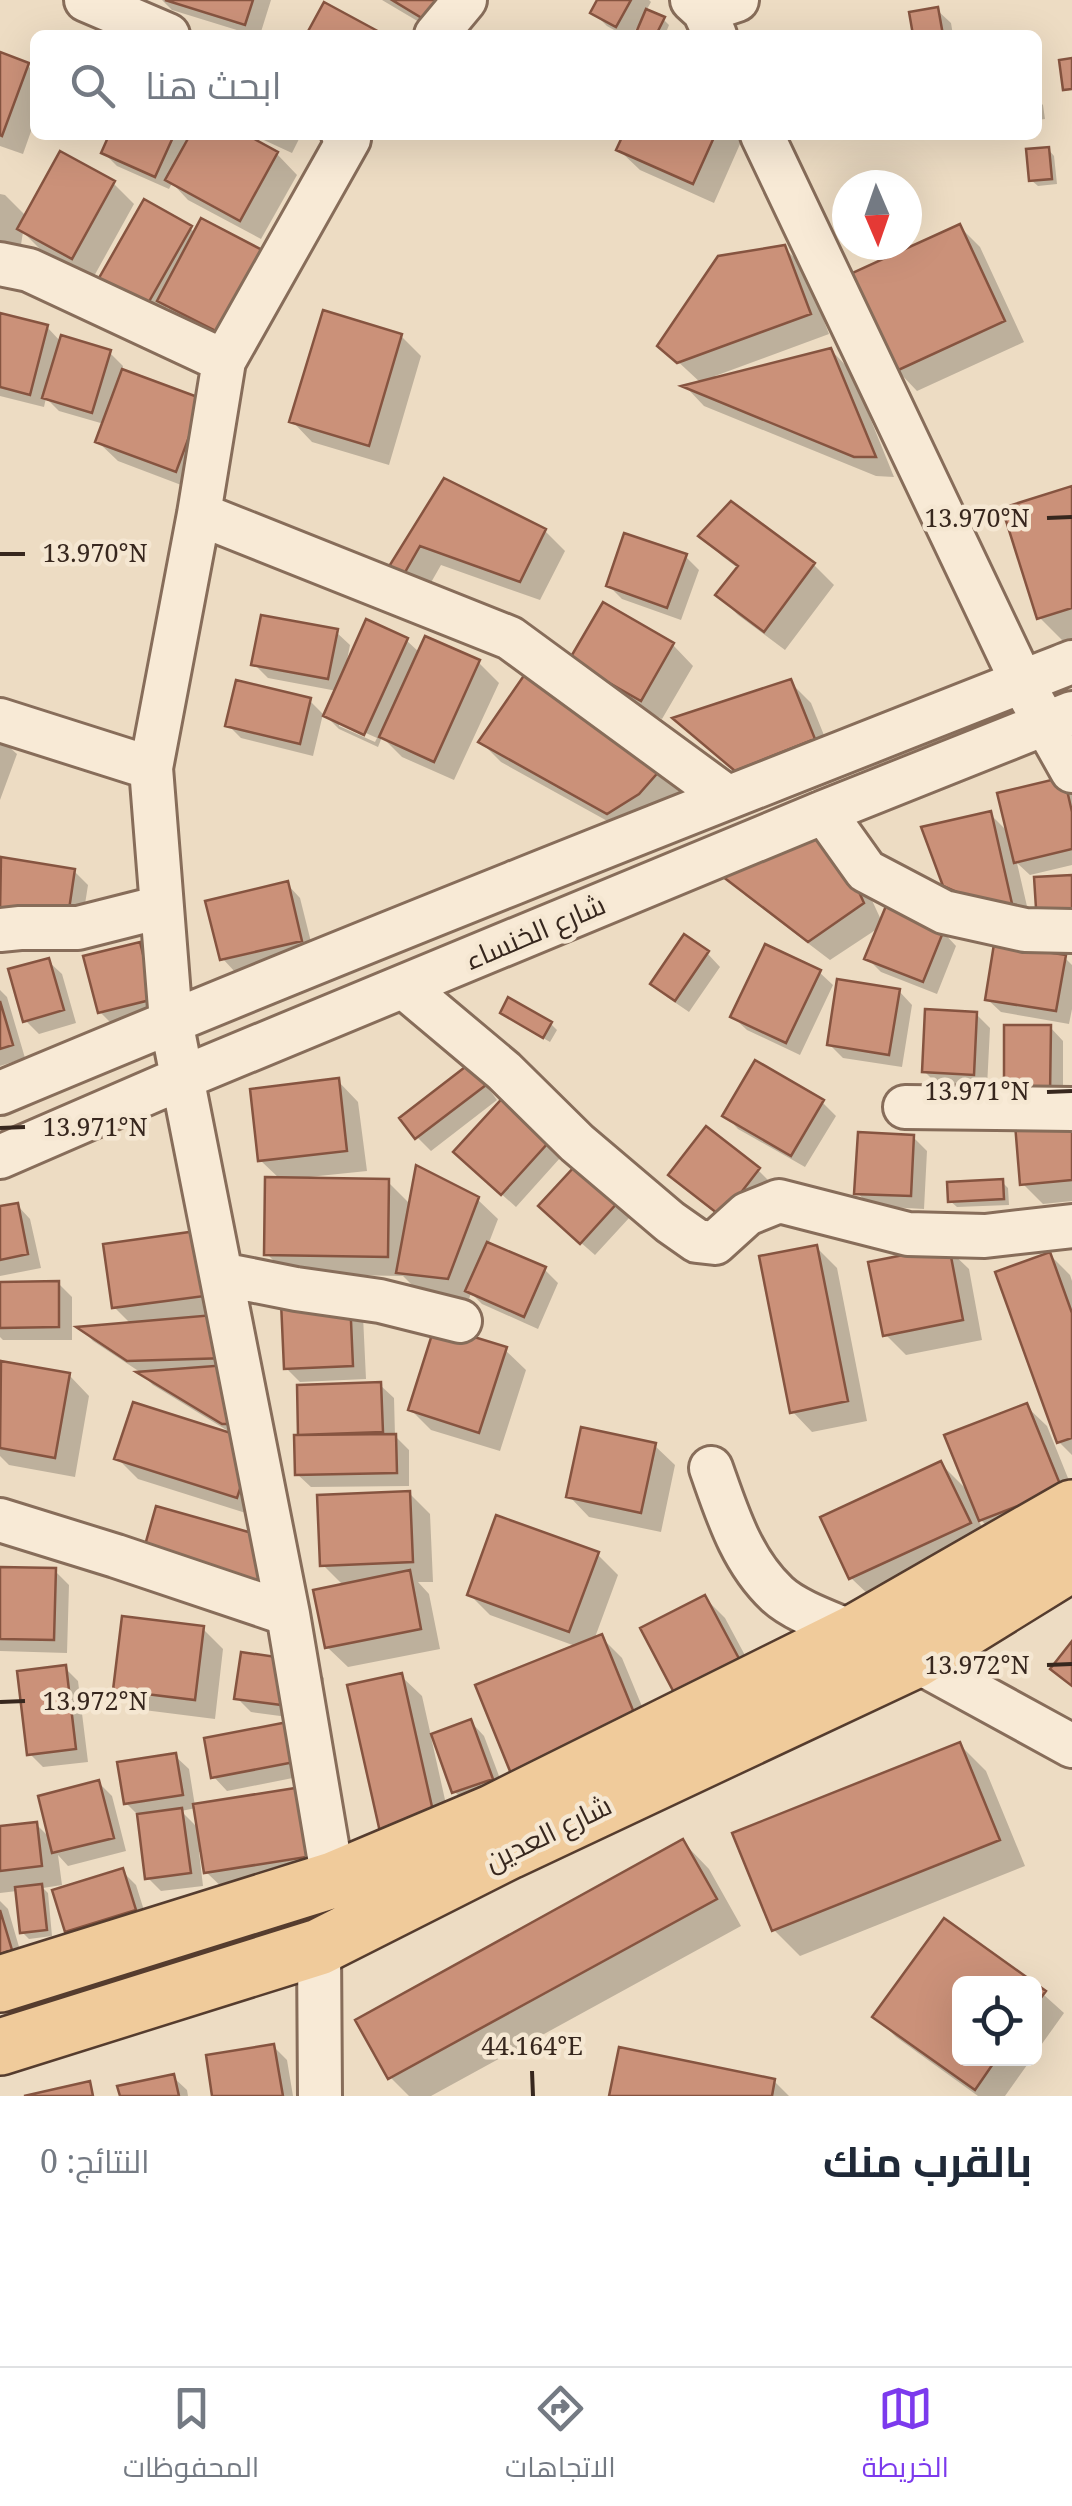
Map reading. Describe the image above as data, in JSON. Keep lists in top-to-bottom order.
{
  "streets": {
    "main road": ["شارع العدين"],
    "street": ["شارع الخنساء"]
  },
  "north": "bottom",
  "page": {
    "search": "ابحث هنا",
    "heading": ["بالقرب منك", "النتائج: 0"],
    "nav": ["الخريطة", "الاتجاهات", "المحفوظات"]
  },
  "coordinates": [
    "13.970°N",
    "13.971°N",
    "13.972°N",
    "44.164°E"
  ]
}
